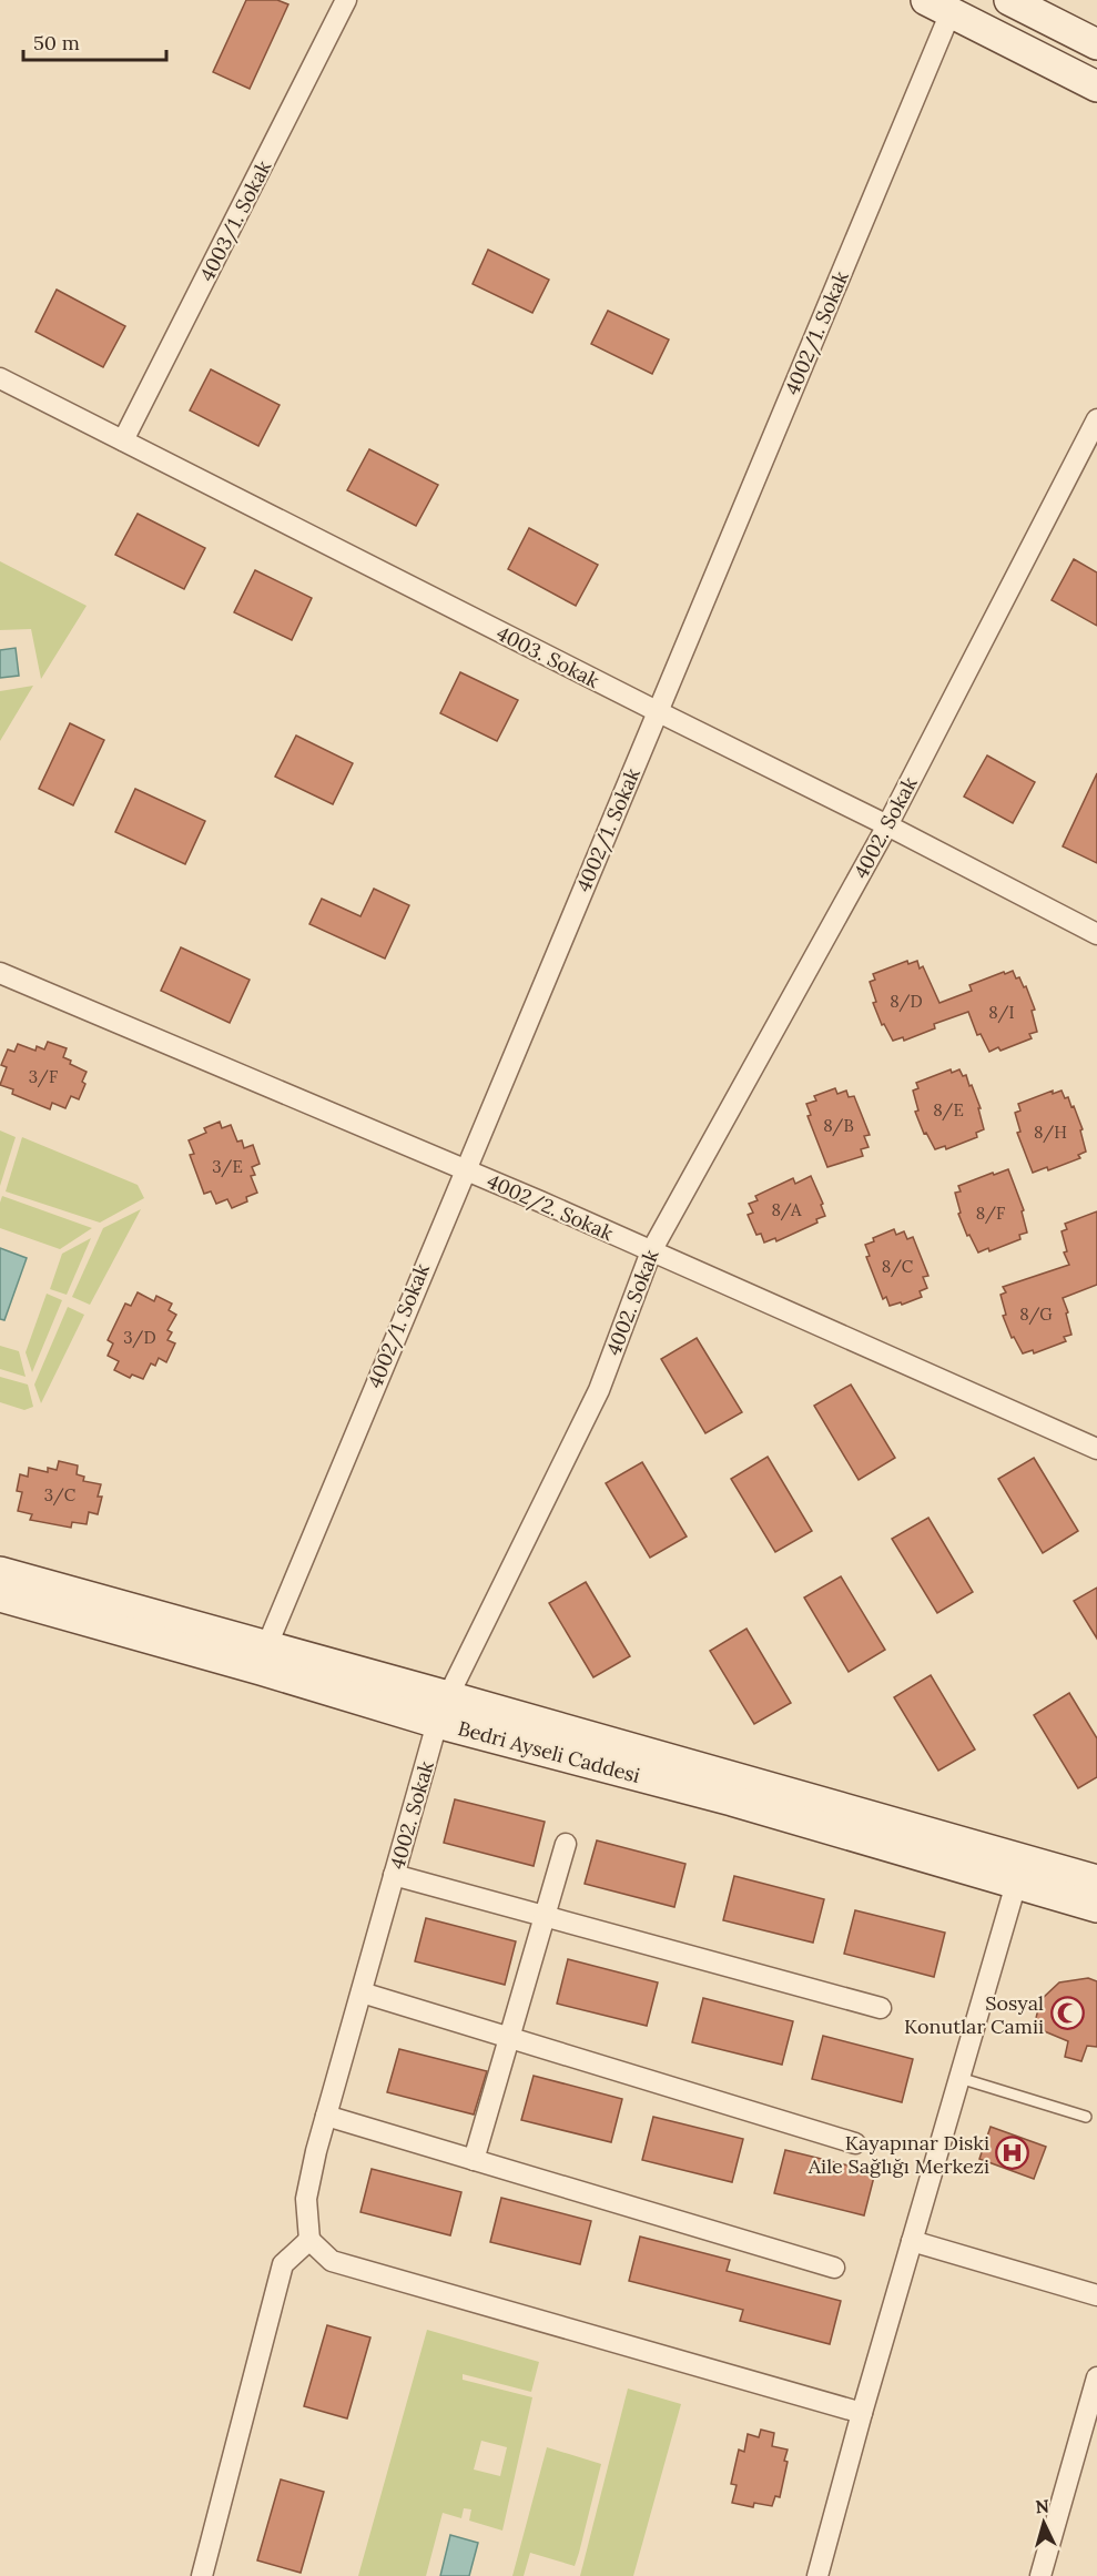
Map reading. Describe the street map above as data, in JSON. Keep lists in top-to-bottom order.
{
  "streets": {
    "main road": ["Bedri Ayseli Caddesi"],
    "street": [
      "4003/1. Sokak",
      "4002/1. Sokak",
      "4003. Sokak",
      "4002. Sokak",
      "4002/2. Sokak"
    ]
  },
  "crossings": [
    ["4003/1. Sokak", "4003. Sokak"],
    ["4002/1. Sokak", "4003. Sokak"],
    ["4002/1. Sokak", "4002/2. Sokak"],
    ["4002/1. Sokak", "Bedri Ayseli Caddesi"],
    ["4003. Sokak", "4002. Sokak"],
    ["4002. Sokak", "4002/2. Sokak"],
    ["4002. Sokak", "Bedri Ayseli Caddesi"]
  ],
  "places": {
    "mosque": ["Sosyal Konutlar Camii"],
    "hospital": ["Kayapınar Diski Aile Sağlığı Merkezi"]
  },
  "house_numbers": [
    "8/D",
    "8/I",
    "3/F",
    "8/E",
    "8/B",
    "8/H",
    "3/E",
    "8/A",
    "8/F",
    "8/C",
    "8/G",
    "3/D",
    "3/C"
  ],
  "scale_bar": "50 m",
  "north": "top"
}
